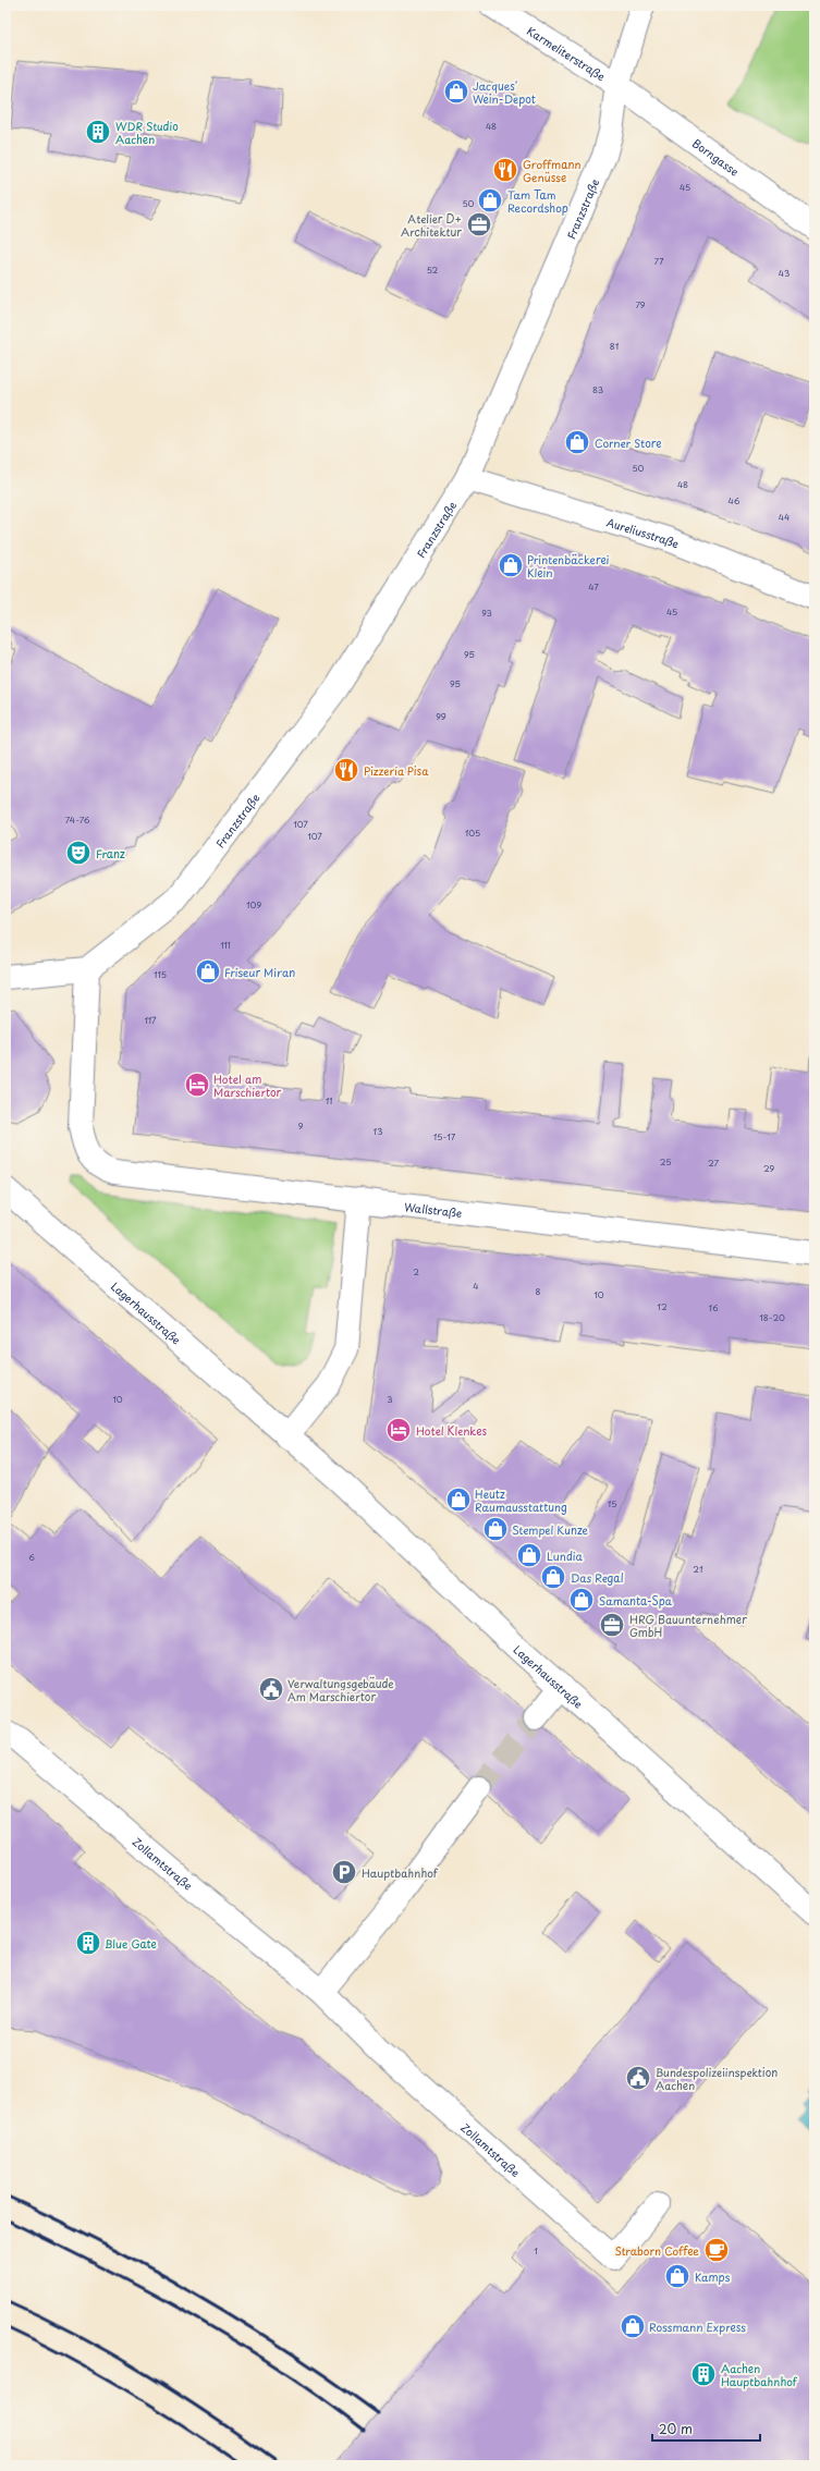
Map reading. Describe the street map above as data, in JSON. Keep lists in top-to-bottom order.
{
  "streets": {
    "street": [
      "Karmeliterstraße",
      "Borngasse",
      "Franzstraße",
      "Aureliusstraße",
      "Wallstraße",
      "Lagerhausstraße",
      "Zollamtstraße"
    ]
  },
  "crossings": [
    ["Karmeliterstraße", "Borngasse"],
    ["Karmeliterstraße", "Franzstraße"],
    ["Borngasse", "Franzstraße"],
    ["Franzstraße", "Aureliusstraße"],
    ["Franzstraße", "Wallstraße"]
  ],
  "places": {
    "shop": [
      "Jacques' Wein-Depot",
      "Tam Tam Recordshop",
      "Corner Store",
      "Printenbäckerei Klein",
      "Friseur Miran",
      "Heutz Raumausstattung",
      "Stempel Kunze",
      "Lundia",
      "Das Regal",
      "Samanta-Spa",
      "Kamps",
      "Rossmann Express"
    ],
    "building": ["WDR Studio Aachen", "Blue Gate", "Aachen Hauptbahnhof"],
    "restaurant": ["Groffmann Genüsse", "Pizzeria Pisa"],
    "office": ["Atelier D+ Architektur", "HRG Bauunternehmer GmbH"],
    "theatre": ["Franz"],
    "hotel": ["Hotel am Marschiertor", "Hotel Klenkes"],
    "public building": ["Verwaltungsgebäude Am Marschiertor", "Bundespolizeiinspektion Aachen"],
    "parking": ["Hauptbahnhof"],
    "cafe": ["Straborn Coffee"]
  },
  "house_numbers": [
    "48",
    "45",
    "50",
    "77",
    "52",
    "43",
    "79",
    "81",
    "83",
    "50",
    "48",
    "46",
    "44",
    "47",
    "45",
    "93",
    "95",
    "95",
    "99",
    "74-76",
    "107",
    "105",
    "107",
    "109",
    "111",
    "115",
    "117",
    "11",
    "9",
    "13",
    "15-17",
    "25",
    "27",
    "29",
    "2",
    "4",
    "8",
    "10",
    "12",
    "16",
    "18-20",
    "10",
    "3",
    "15",
    "6",
    "21",
    "1"
  ],
  "scale_bar": "20 m"
}
